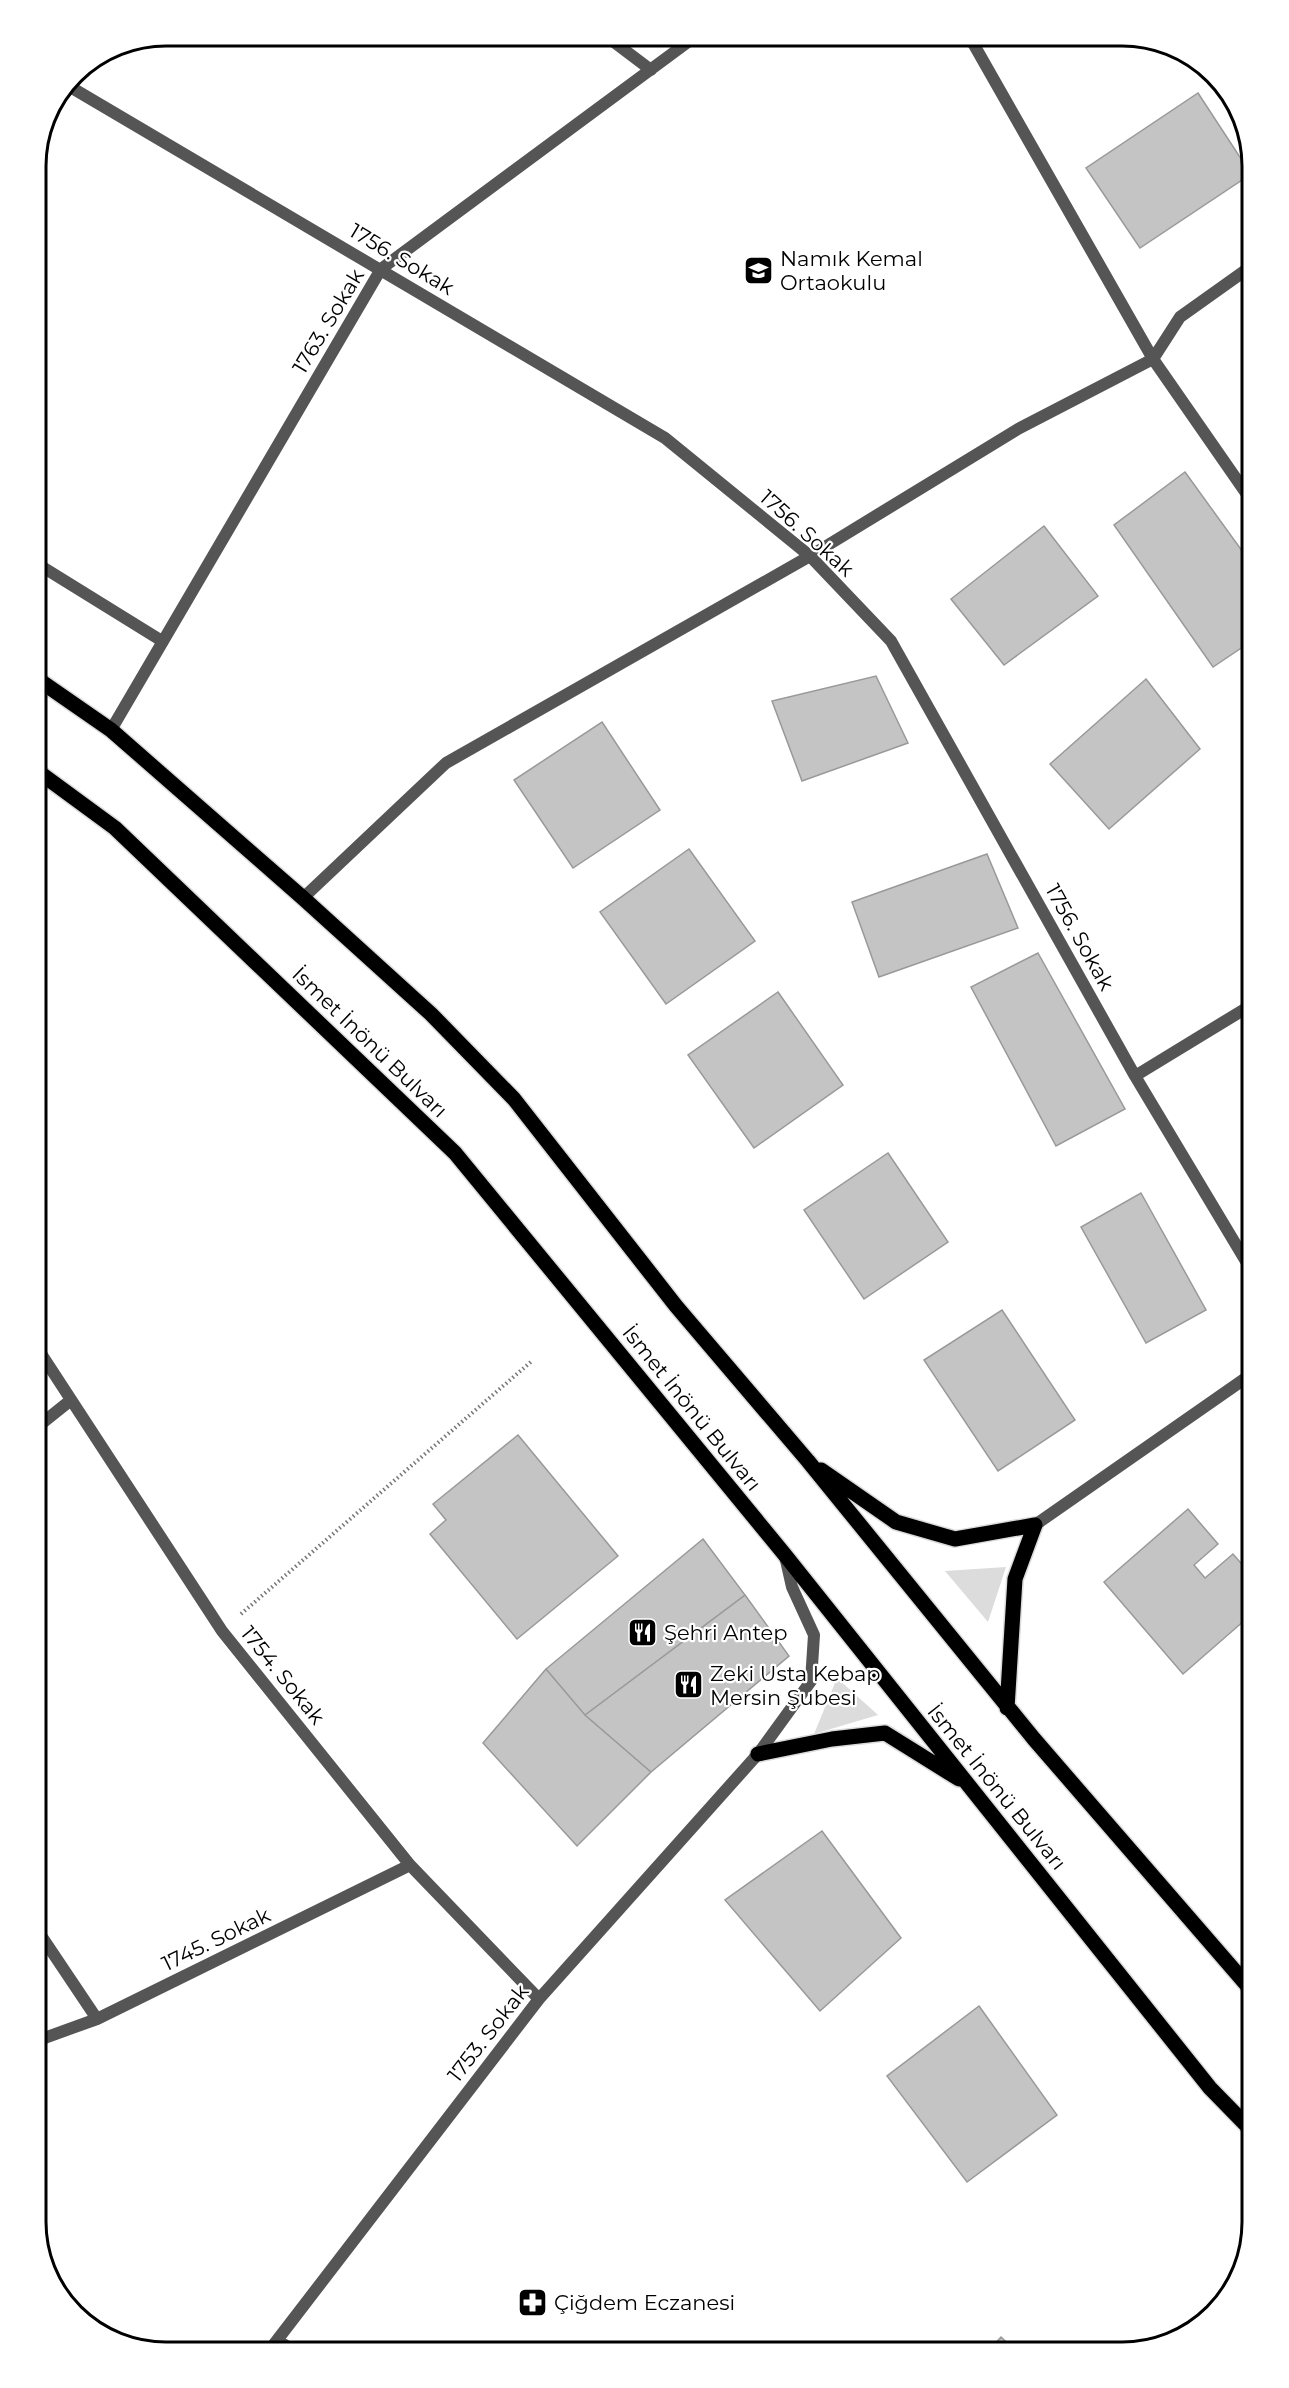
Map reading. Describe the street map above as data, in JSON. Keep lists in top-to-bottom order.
{
  "streets": {
    "main road": ["İsmet İnönü Bulvarı"],
    "street": [
      "1756. Sokak",
      "1763. Sokak",
      "1754. Sokak",
      "1745. Sokak",
      "1753. Sokak"
    ]
  },
  "crossings": [
    ["1756. Sokak", "1763. Sokak"],
    ["İsmet İnönü Bulvarı", "1753. Sokak"],
    ["1754. Sokak", "1745. Sokak"],
    ["1754. Sokak", "1753. Sokak"]
  ],
  "places": {
    "school or university": ["Namık Kemal Ortaokulu"],
    "restaurant": ["Şehri Antep", "Zeki Usta Kebap Mersin Şubesi"],
    "pharmacy": ["Çiğdem Eczanesi"]
  }
}
